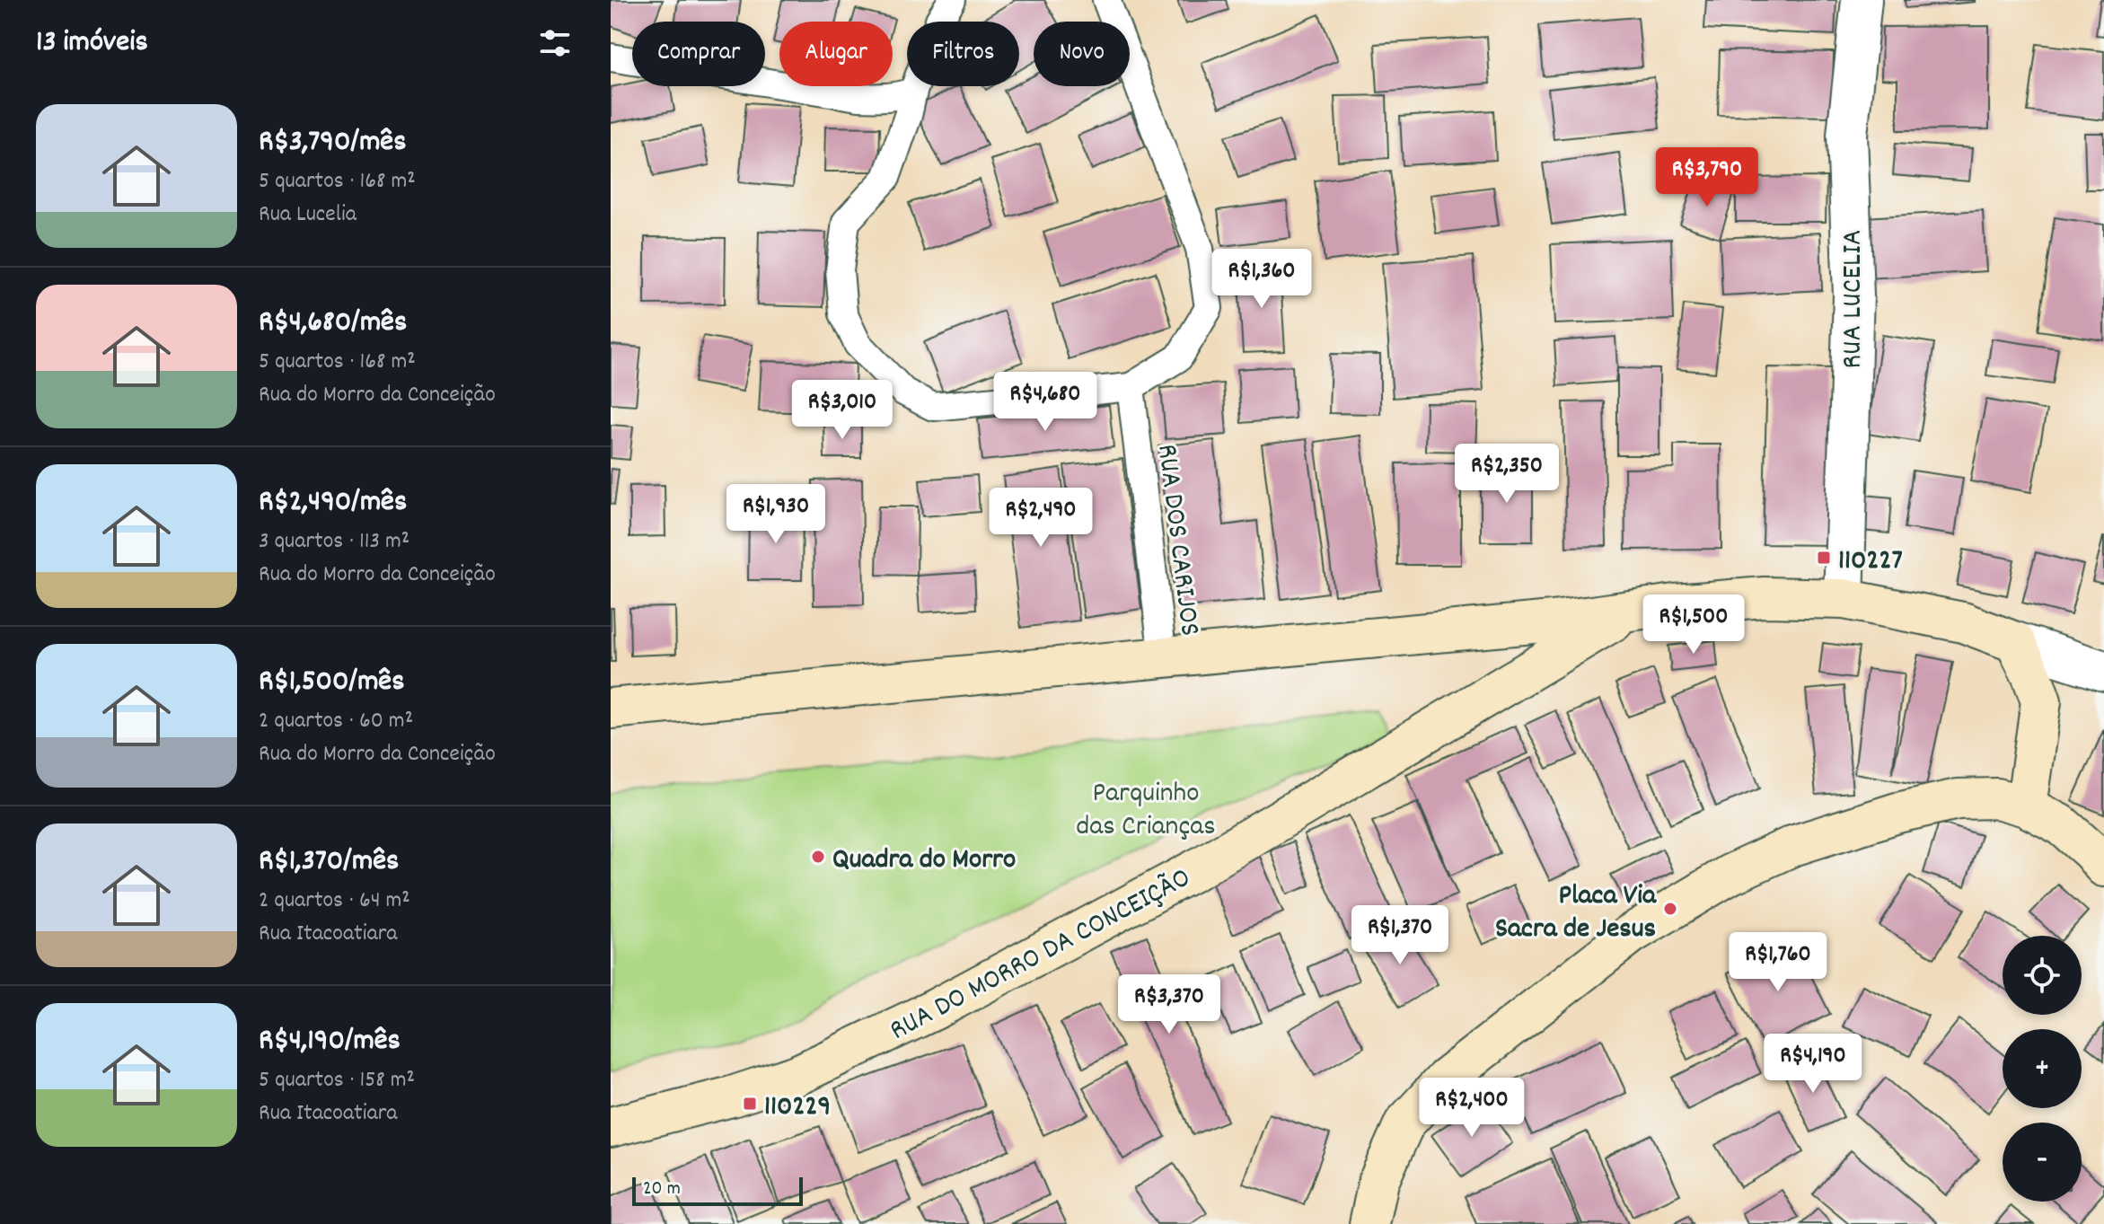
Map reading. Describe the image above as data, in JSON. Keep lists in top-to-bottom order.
{
  "streets": {
    "street": ["RUA LUCELIA", "RUA DO MORRO DA CONCEIÇÃO"],
    "lane": ["RUA DOS CARIJOS"]
  },
  "crossings": [
    ["RUA LUCELIA", "RUA DO MORRO DA CONCEIÇÃO"],
    ["RUA DOS CARIJOS", "RUA DO MORRO DA CONCEIÇÃO"]
  ],
  "parks": ["Parquinho das Crianças"],
  "places": {
    "transit": ["110227", "110229"],
    "other": ["Quadra do Morro", "Placa Via Sacra de Jesus"]
  },
  "scale_bar": "20 m",
  "page": {
    "heading": "13 imóveis",
    "chip": [
      "Comprar",
      "Alugar",
      "Filtros",
      "Novo"
    ],
    "list": [
      {
        "name": "R$3,790/mês",
        "note": "5 quartos · 168 m² · Rua Lucelia"
      },
      {
        "name": "R$4,680/mês",
        "note": "5 quartos · 168 m² · Rua do Morro da Conceição"
      },
      {
        "name": "R$2,490/mês",
        "note": "3 quartos · 113 m² · Rua do Morro da Conceição"
      },
      {
        "name": "R$1,500/mês",
        "note": "2 quartos · 60 m² · Rua do Morro da Conceição"
      },
      {
        "name": "R$1,370/mês",
        "note": "2 quartos · 64 m² · Rua Itacoatiara"
      },
      {
        "name": "R$4,190/mês",
        "note": "5 quartos · 158 m² · Rua Itacoatiara"
      }
    ],
    "price": [
      "R$3,790",
      "R$1,360",
      "R$4,680",
      "R$3,010",
      "R$2,350",
      "R$1,930",
      "R$2,490",
      "R$1,500",
      "R$1,370",
      "R$1,760",
      "R$3,370",
      "R$4,190",
      "R$2,400"
    ],
    "map_buttons": ["+", "−"],
    "scale": "20 m"
  }
}
